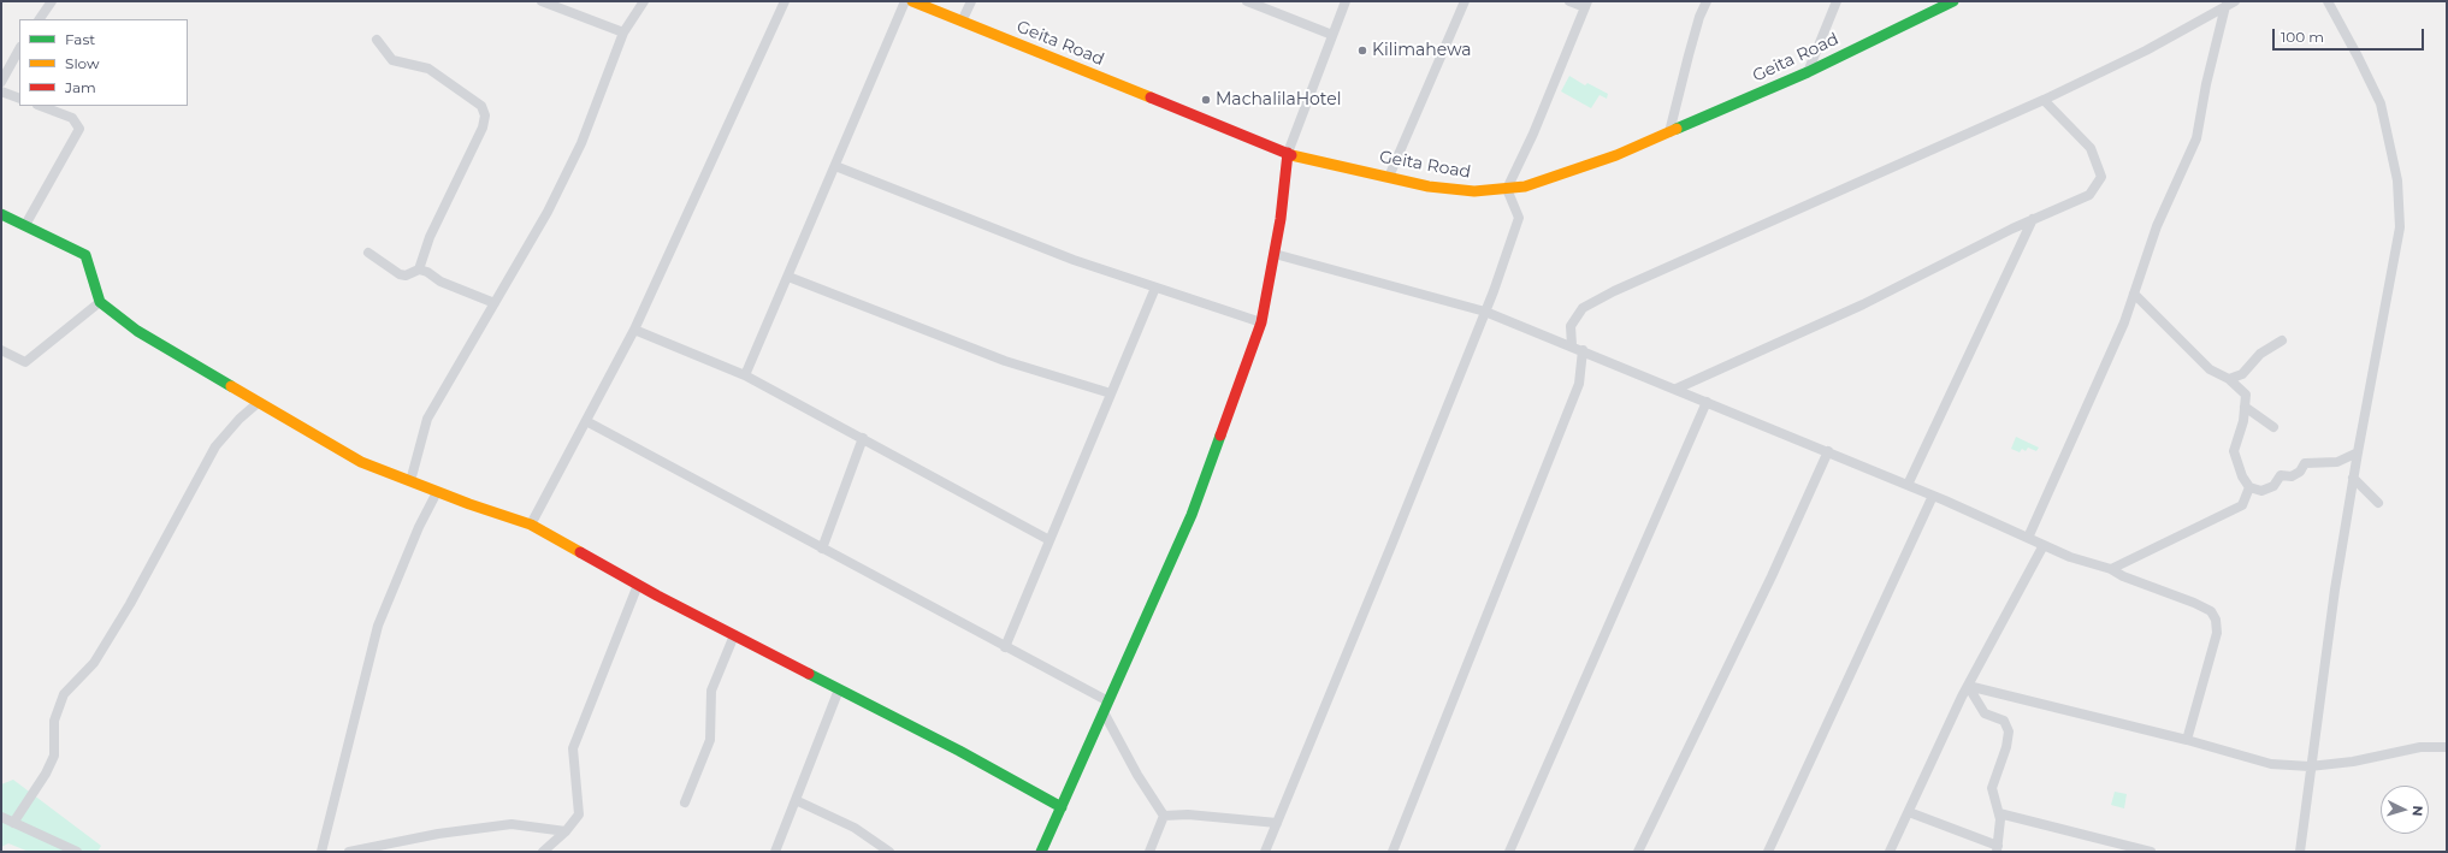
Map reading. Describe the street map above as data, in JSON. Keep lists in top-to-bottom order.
{
  "streets": {
    "street": ["Geita Road"]
  },
  "places": ["Kilimahewa", "MachalilaHotel"],
  "legend": ["Fast", "Slow", "Jam"],
  "scale_bar": "100 m",
  "north": "right"
}
